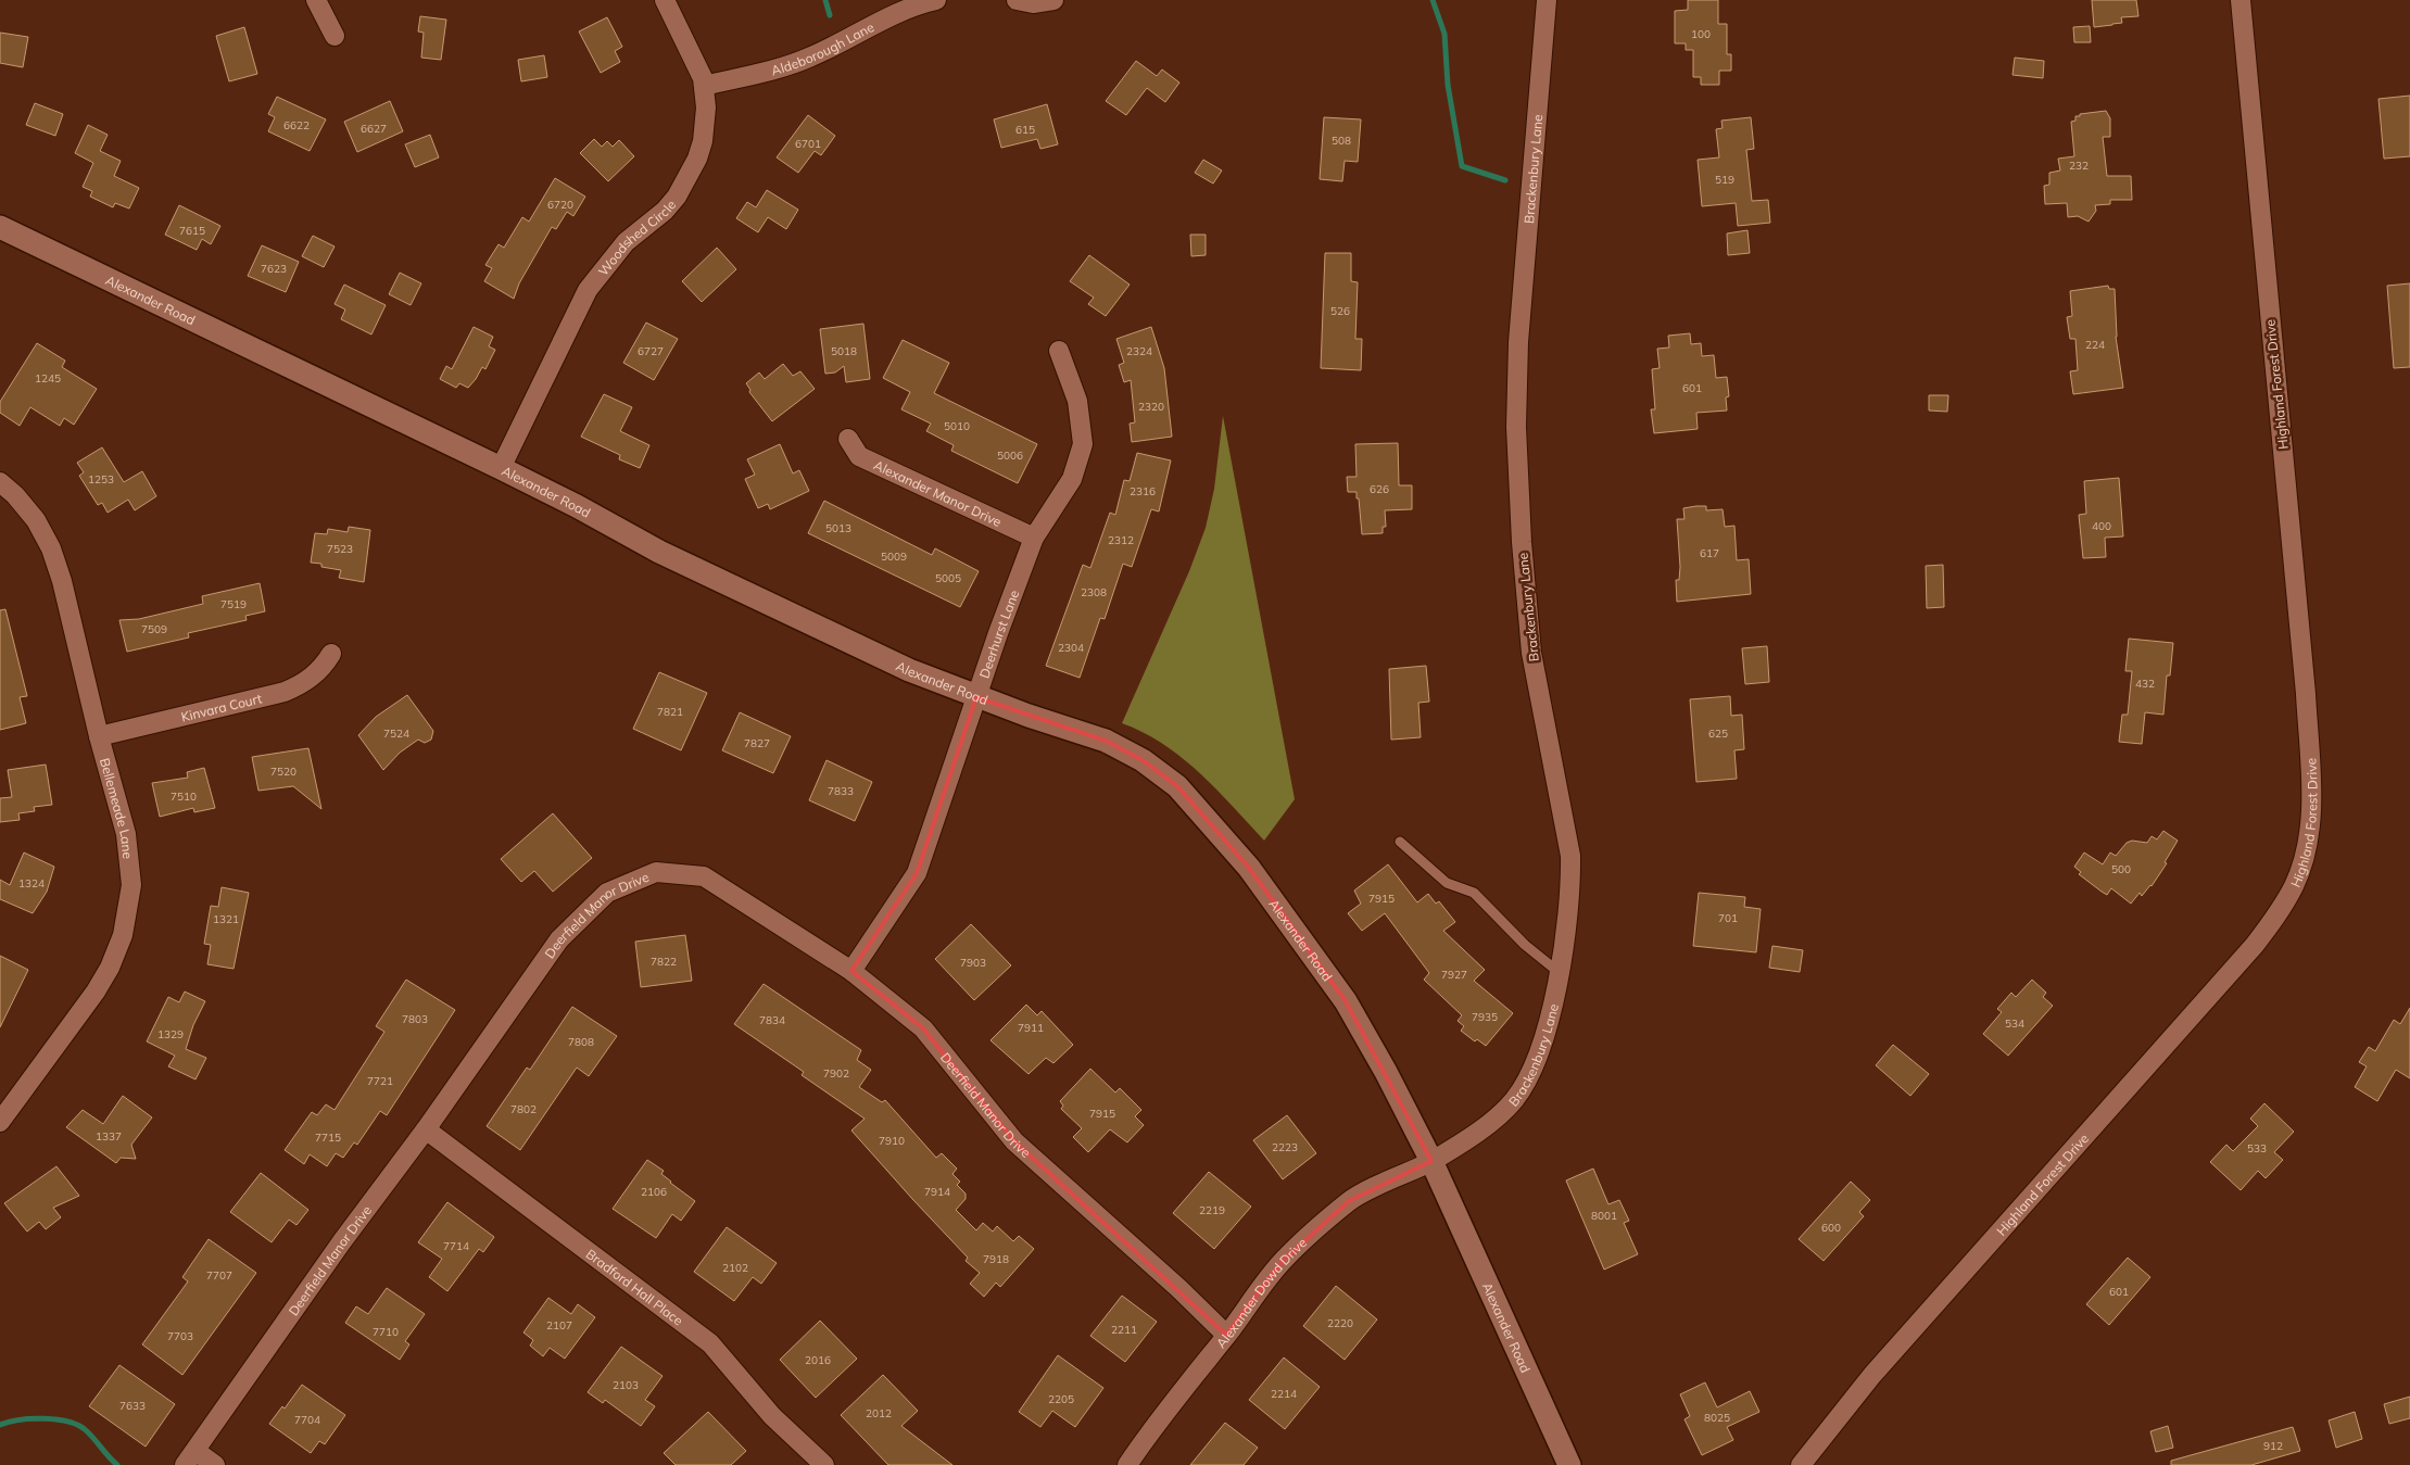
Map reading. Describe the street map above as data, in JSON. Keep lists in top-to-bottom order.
{
  "streets": {
    "street": [
      "Aldeborough Lane",
      "Brackenbury Lane",
      "Woodshed Circle",
      "Alexander Road",
      "Highland Forest Drive",
      "Alexander Manor Drive",
      "Deerhurst Lane",
      "Kinvara Court",
      "Bellemeade Lane",
      "Deerfield Manor Drive",
      "Bradford Hall Place",
      "Alexander Dowd Drive"
    ]
  },
  "crossings": [
    ["Aldeborough Lane", "Woodshed Circle"],
    ["Brackenbury Lane", "Alexander Road"],
    ["Brackenbury Lane", "Alexander Dowd Drive"],
    ["Woodshed Circle", "Alexander Road"],
    ["Alexander Road", "Deerhurst Lane"],
    ["Alexander Road", "Alexander Dowd Drive"],
    ["Alexander Manor Drive", "Deerhurst Lane"],
    ["Deerhurst Lane", "Deerfield Manor Drive"],
    ["Kinvara Court", "Bellemeade Lane"],
    ["Deerfield Manor Drive", "Bradford Hall Place"],
    ["Deerfield Manor Drive", "Alexander Dowd Drive"]
  ],
  "house_numbers": [
    "100",
    "6622",
    "6627",
    "615",
    "508",
    "6701",
    "232",
    "519",
    "6720",
    "7615",
    "7623",
    "526",
    "224",
    "6727",
    "5018",
    "2324",
    "1245",
    "601",
    "2320",
    "5010",
    "5006",
    "1253",
    "626",
    "2316",
    "400",
    "5013",
    "2312",
    "7523",
    "617",
    "5009",
    "5005",
    "2308",
    "7519",
    "7509",
    "2304",
    "432",
    "7821",
    "7524",
    "625",
    "7827",
    "7520",
    "7833",
    "7510",
    "500",
    "1324",
    "7915",
    "701",
    "1321",
    "7822",
    "7903",
    "7927",
    "7935",
    "7803",
    "7834",
    "534",
    "7911",
    "1329",
    "7808",
    "7902",
    "7721",
    "7802",
    "7915",
    "1337",
    "7715",
    "7910",
    "2223",
    "533",
    "2106",
    "7914",
    "2219",
    "8001",
    "600",
    "7714",
    "7918",
    "2102",
    "7707",
    "601",
    "2220",
    "2107",
    "2211",
    "7710",
    "7703",
    "2016",
    "2103",
    "2214",
    "2205",
    "7633",
    "2012",
    "8025",
    "7704",
    "912"
  ]
}
